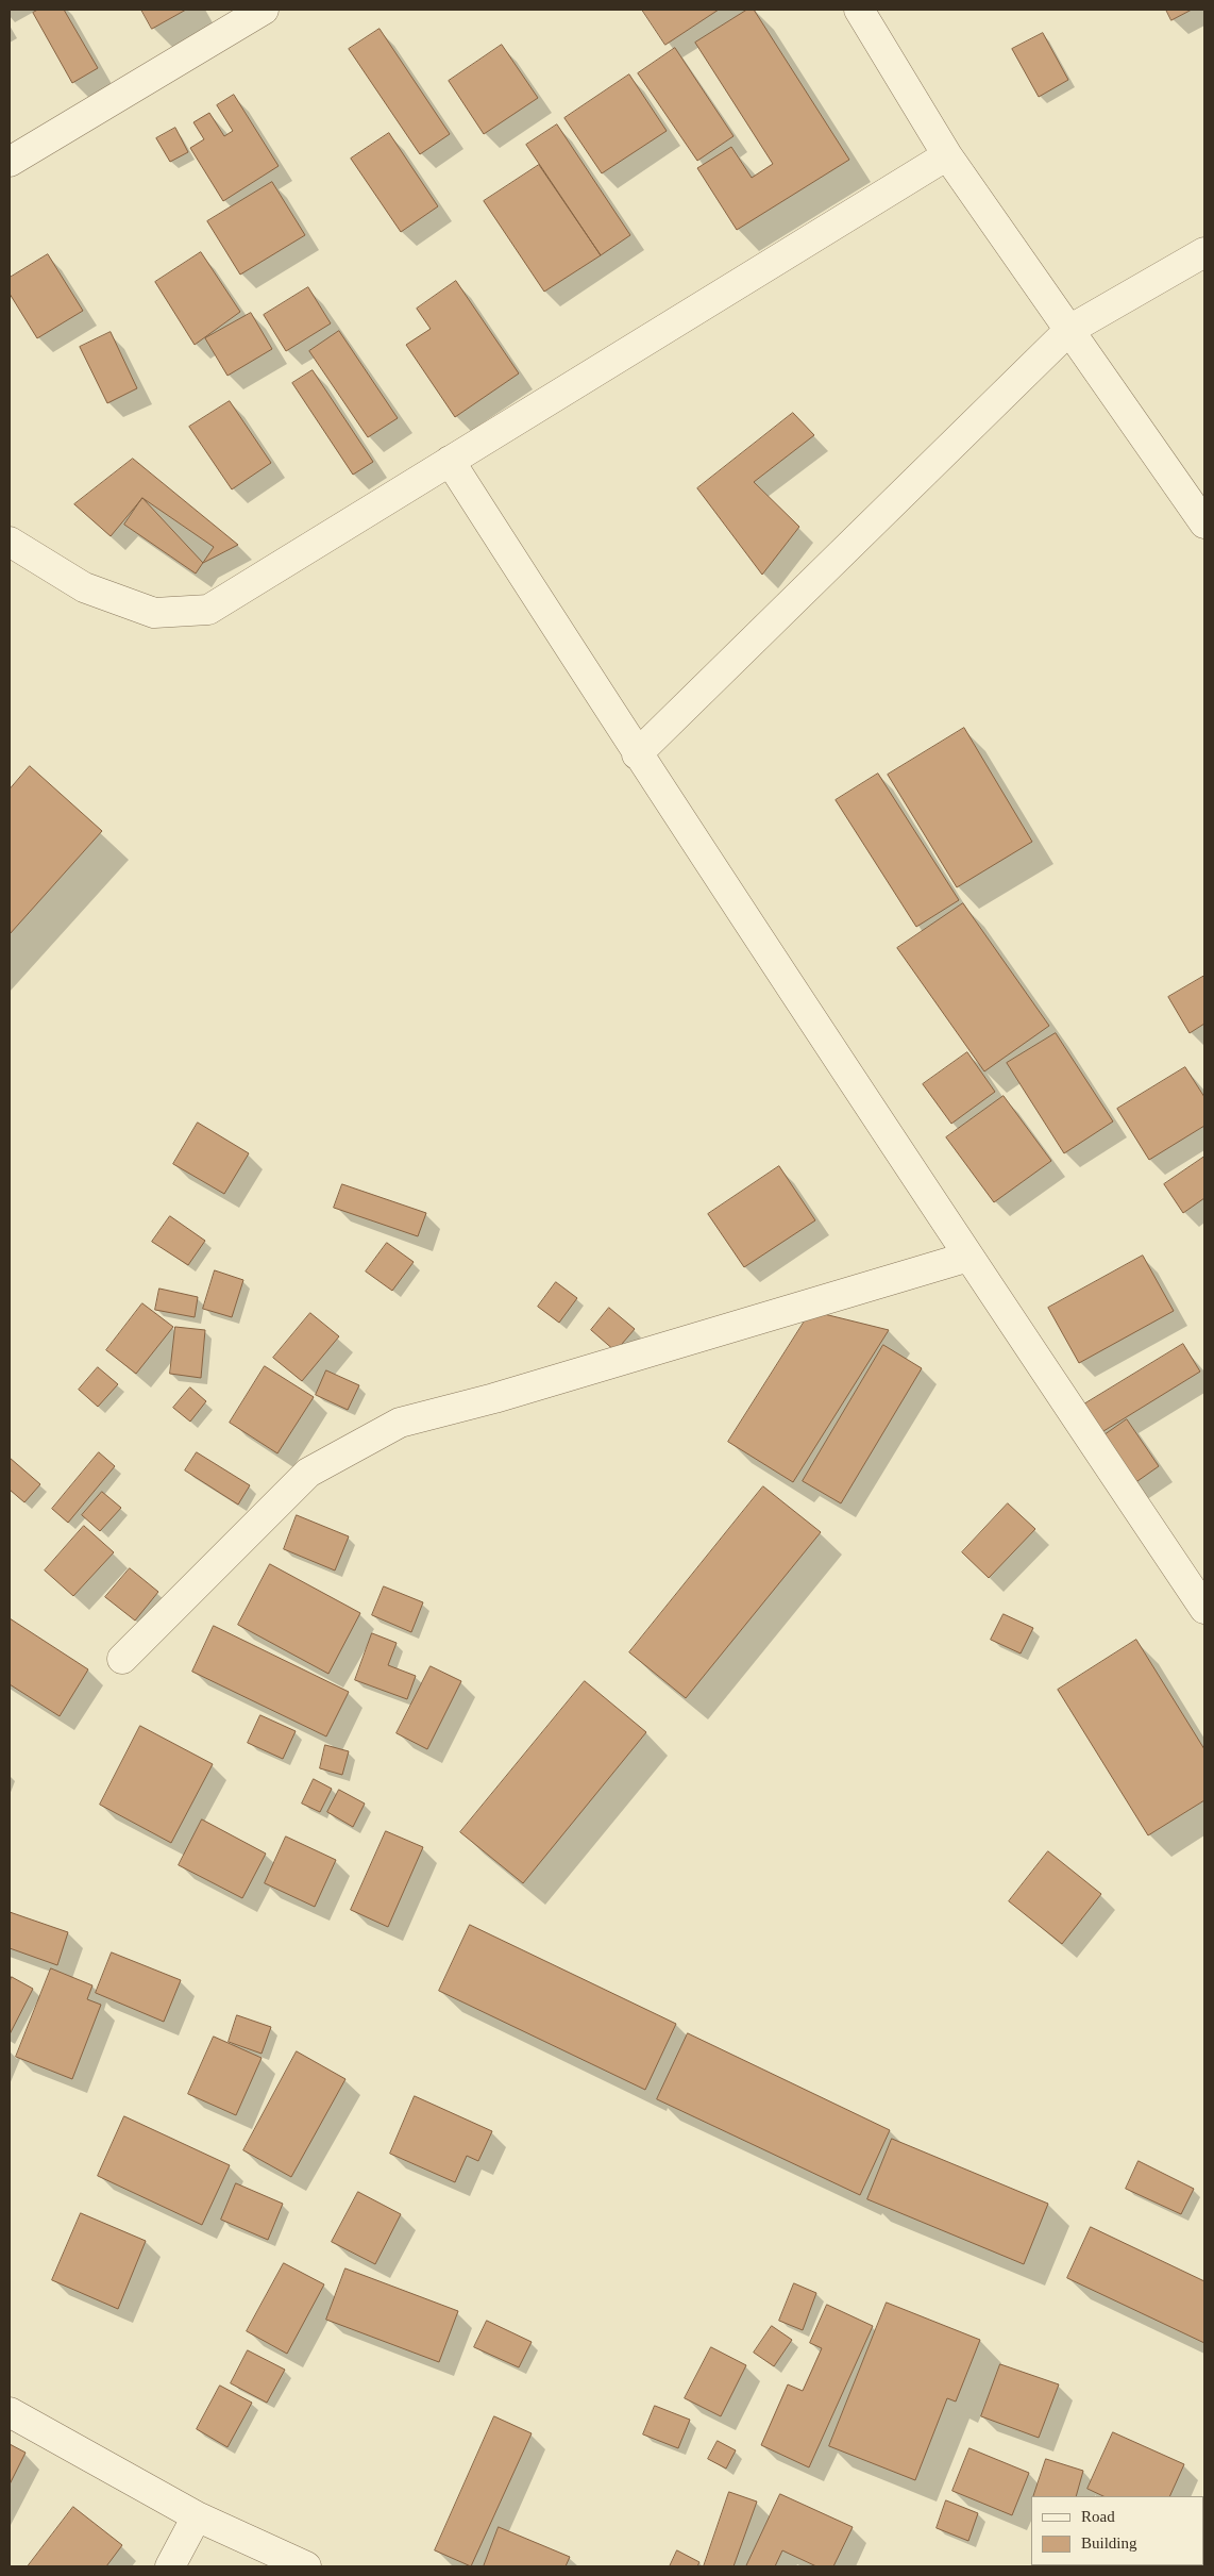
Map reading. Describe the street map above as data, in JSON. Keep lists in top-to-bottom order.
{
  "legend": ["Road", "Building"]
}
